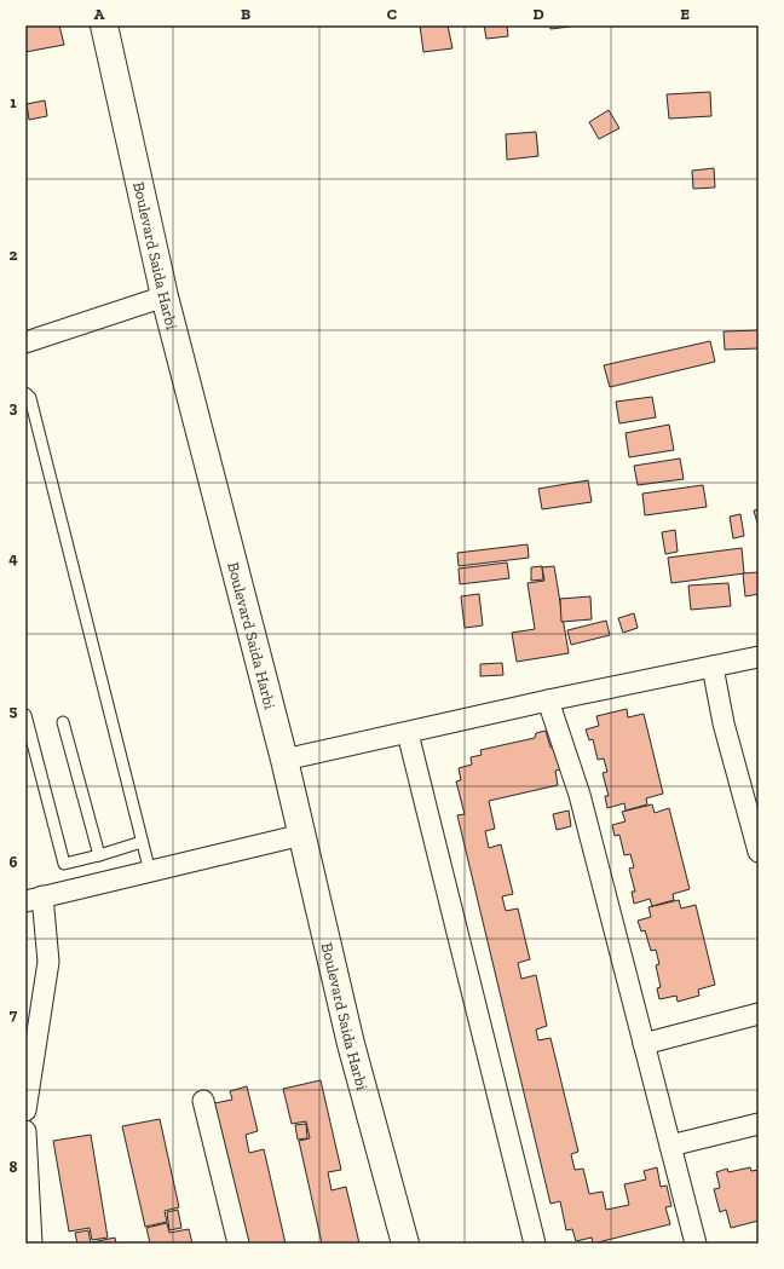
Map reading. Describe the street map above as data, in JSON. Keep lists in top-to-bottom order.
{
  "streets": {
    "street": ["Boulevard Saida Harbi"]
  },
  "grid": {
    "columns": [
      "A",
      "B",
      "C",
      "D",
      "E"
    ],
    "rows": [
      "1",
      "2",
      "3",
      "4",
      "5",
      "6",
      "7",
      "8"
    ]
  }
}
